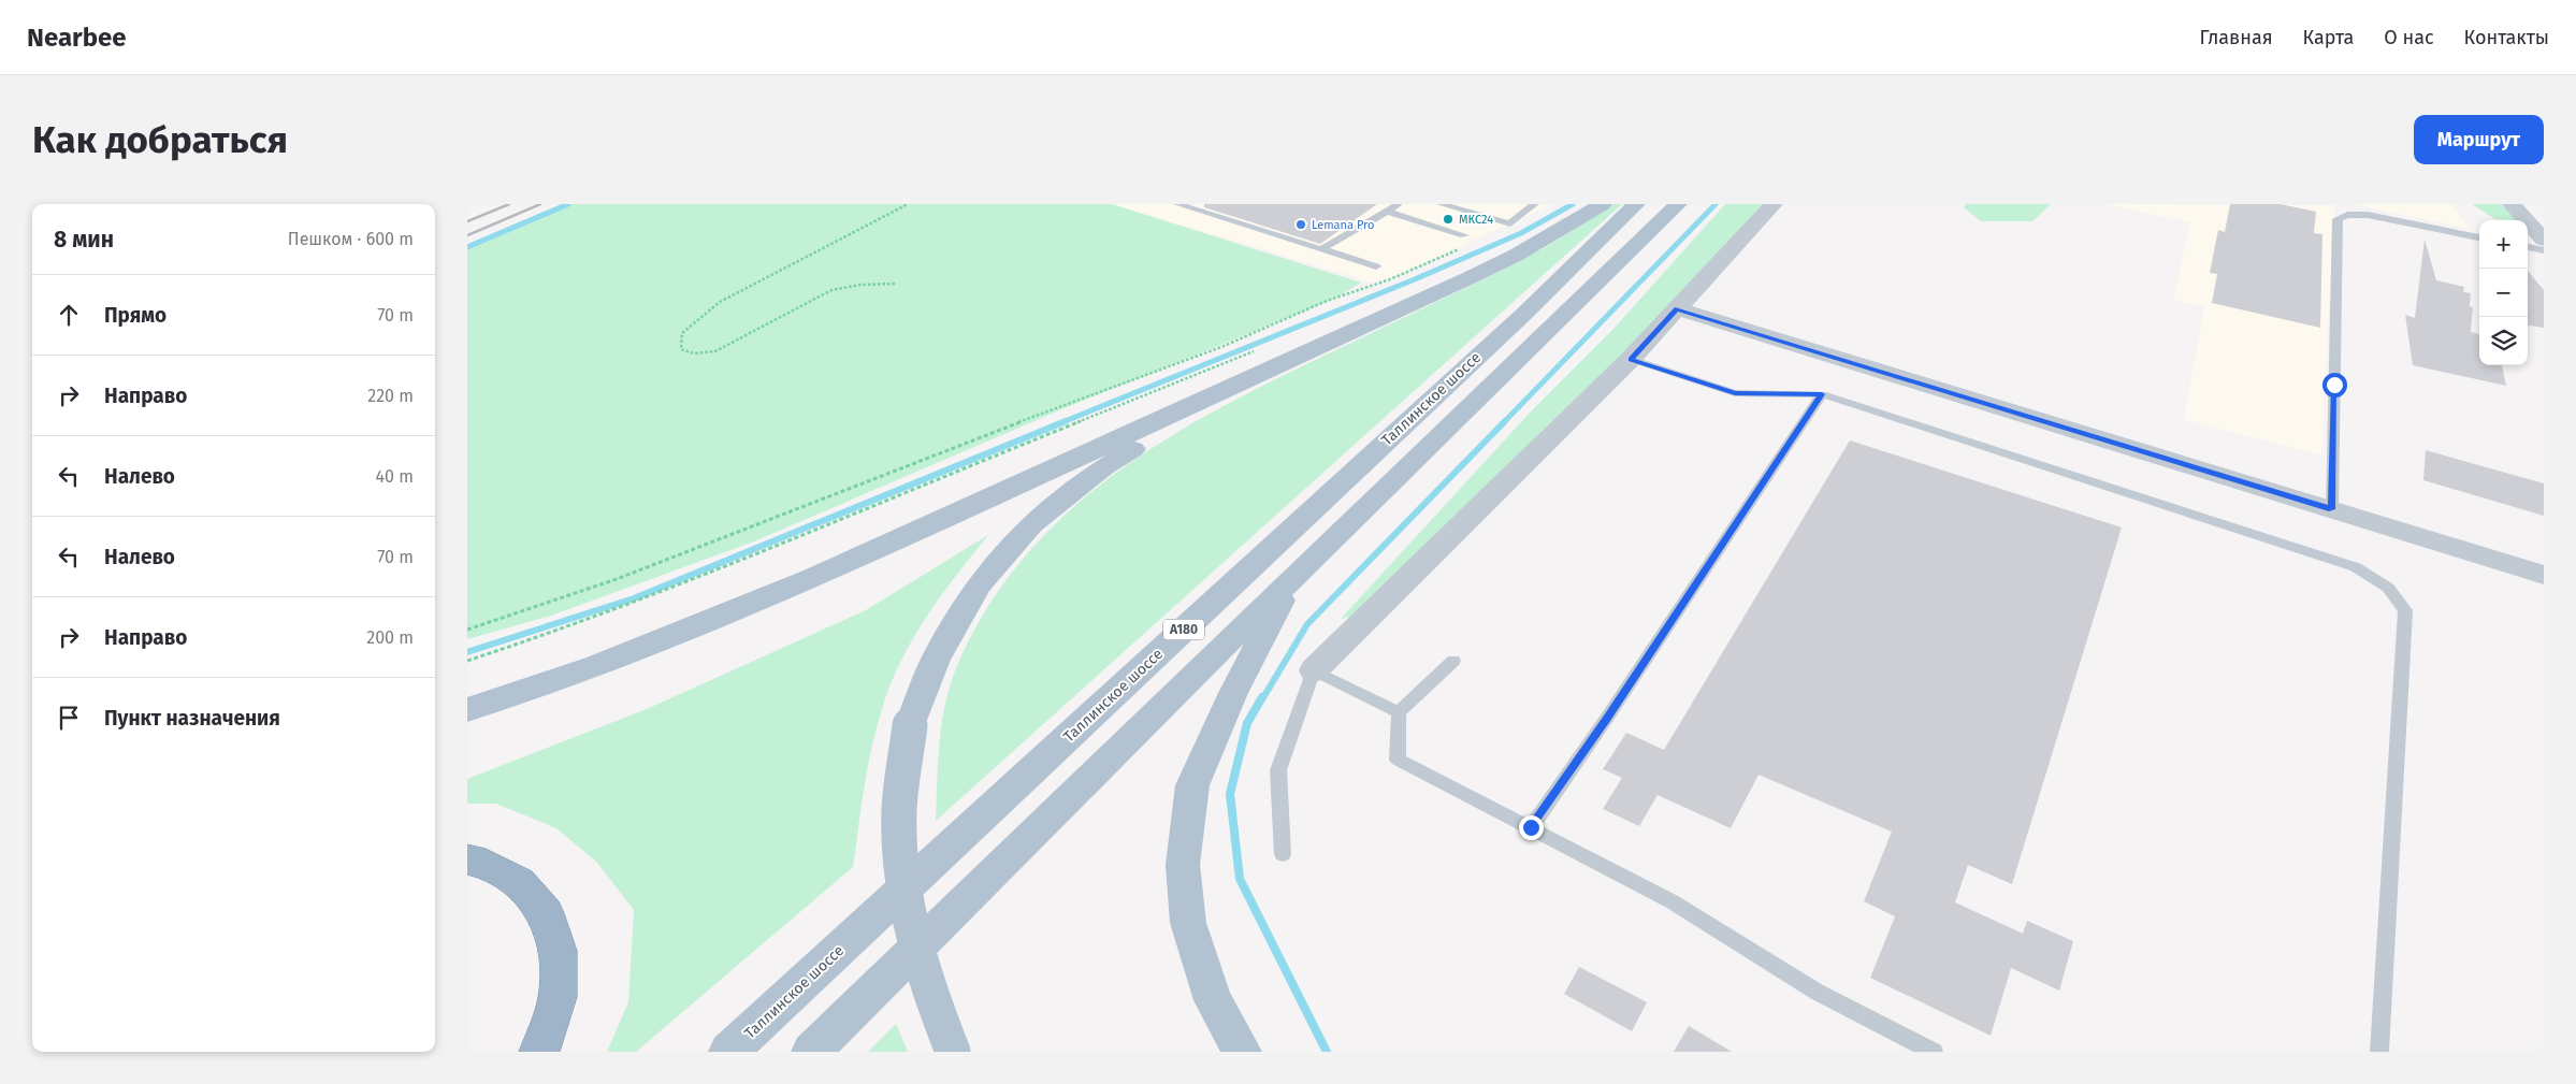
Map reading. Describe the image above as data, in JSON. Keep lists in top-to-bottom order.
{
  "streets": {
    "main road": ["Таллинское шоссе", "A180"]
  },
  "places": ["МКС24", "Lemana Pro"],
  "page": {
    "header": "Nearbee",
    "nav": [
      "Главная",
      "Карта",
      "О нас",
      "Контакты"
    ],
    "buttons": "Маршрут",
    "title": "Как добраться",
    "heading": ["8 мин", "Пешком · 600 m"],
    "map_buttons": ["+", "−"],
    "list": [
      ["Прямо", "70 m"],
      ["Направо", "220 m"],
      ["Налево", "40 m"],
      ["Налево", "70 m"],
      ["Направо", "200 m"],
      "Пункт назначения"
    ]
  }
}
